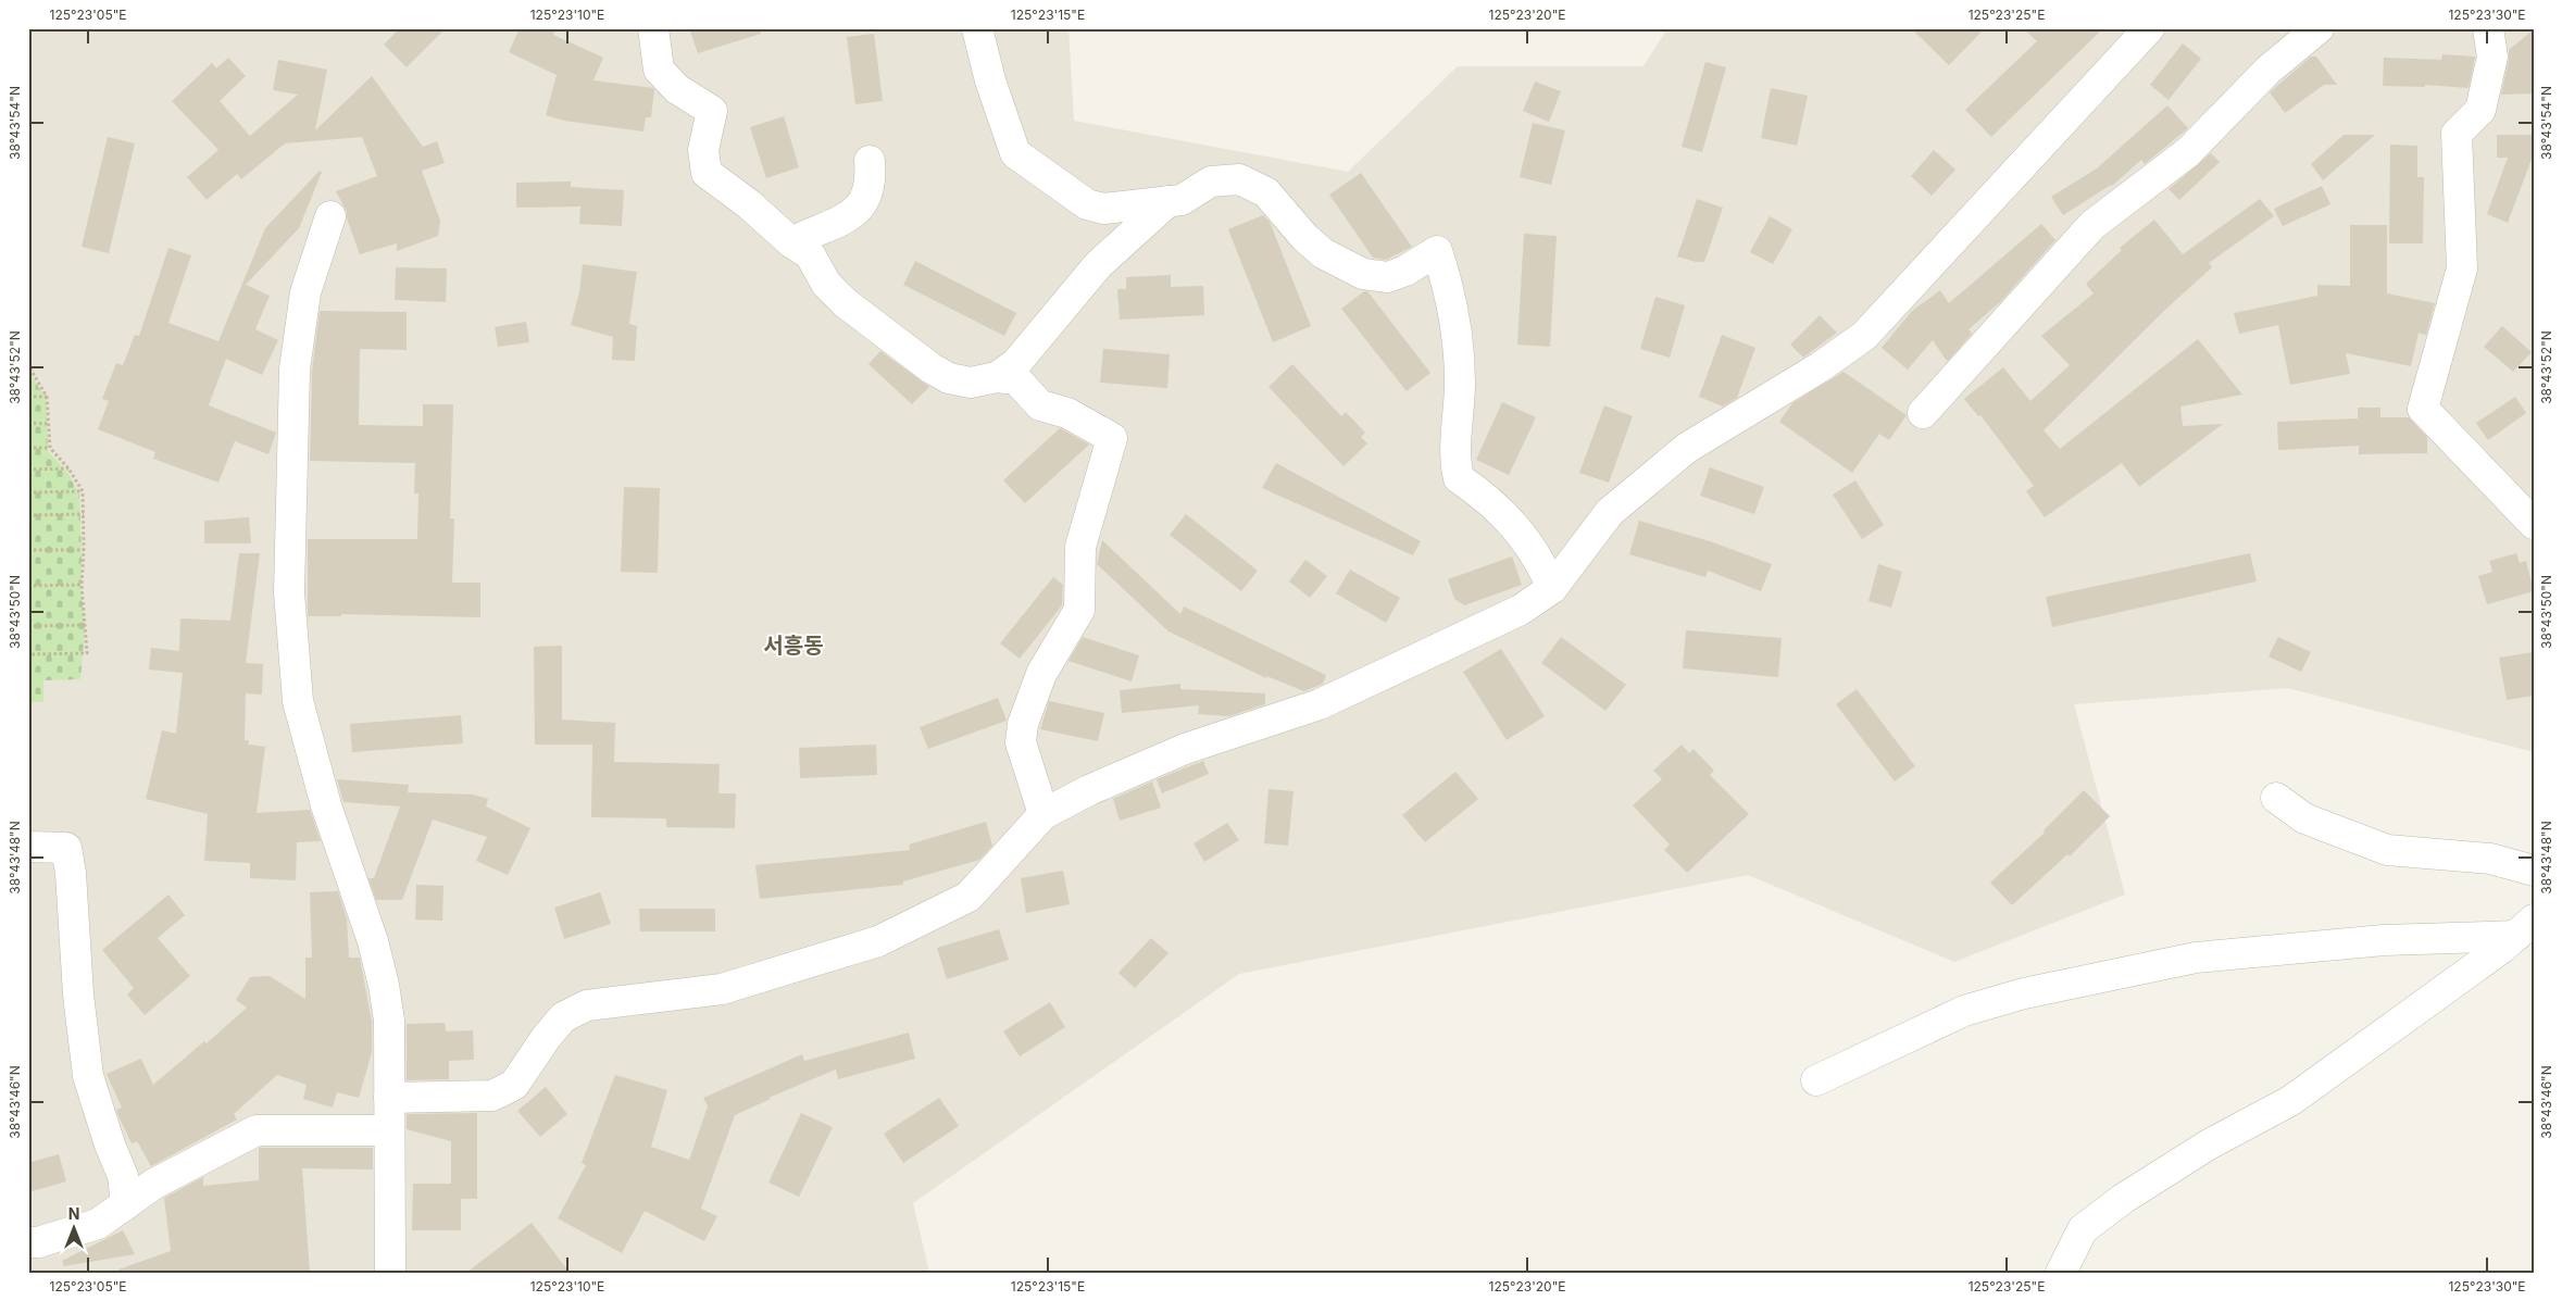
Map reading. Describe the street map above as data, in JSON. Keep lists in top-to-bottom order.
{
  "districts": ["서흥동"],
  "north": "top",
  "coordinates": [
    "125°23'05\"E",
    "125°23'10\"E",
    "125°23'15\"E",
    "125°23'20\"E",
    "125°23'25\"E",
    "125°23'30\"E",
    "38°43'54\"N",
    "38°43'52\"N",
    "38°43'50\"N",
    "38°43'48\"N",
    "38°43'46\"N"
  ]
}
